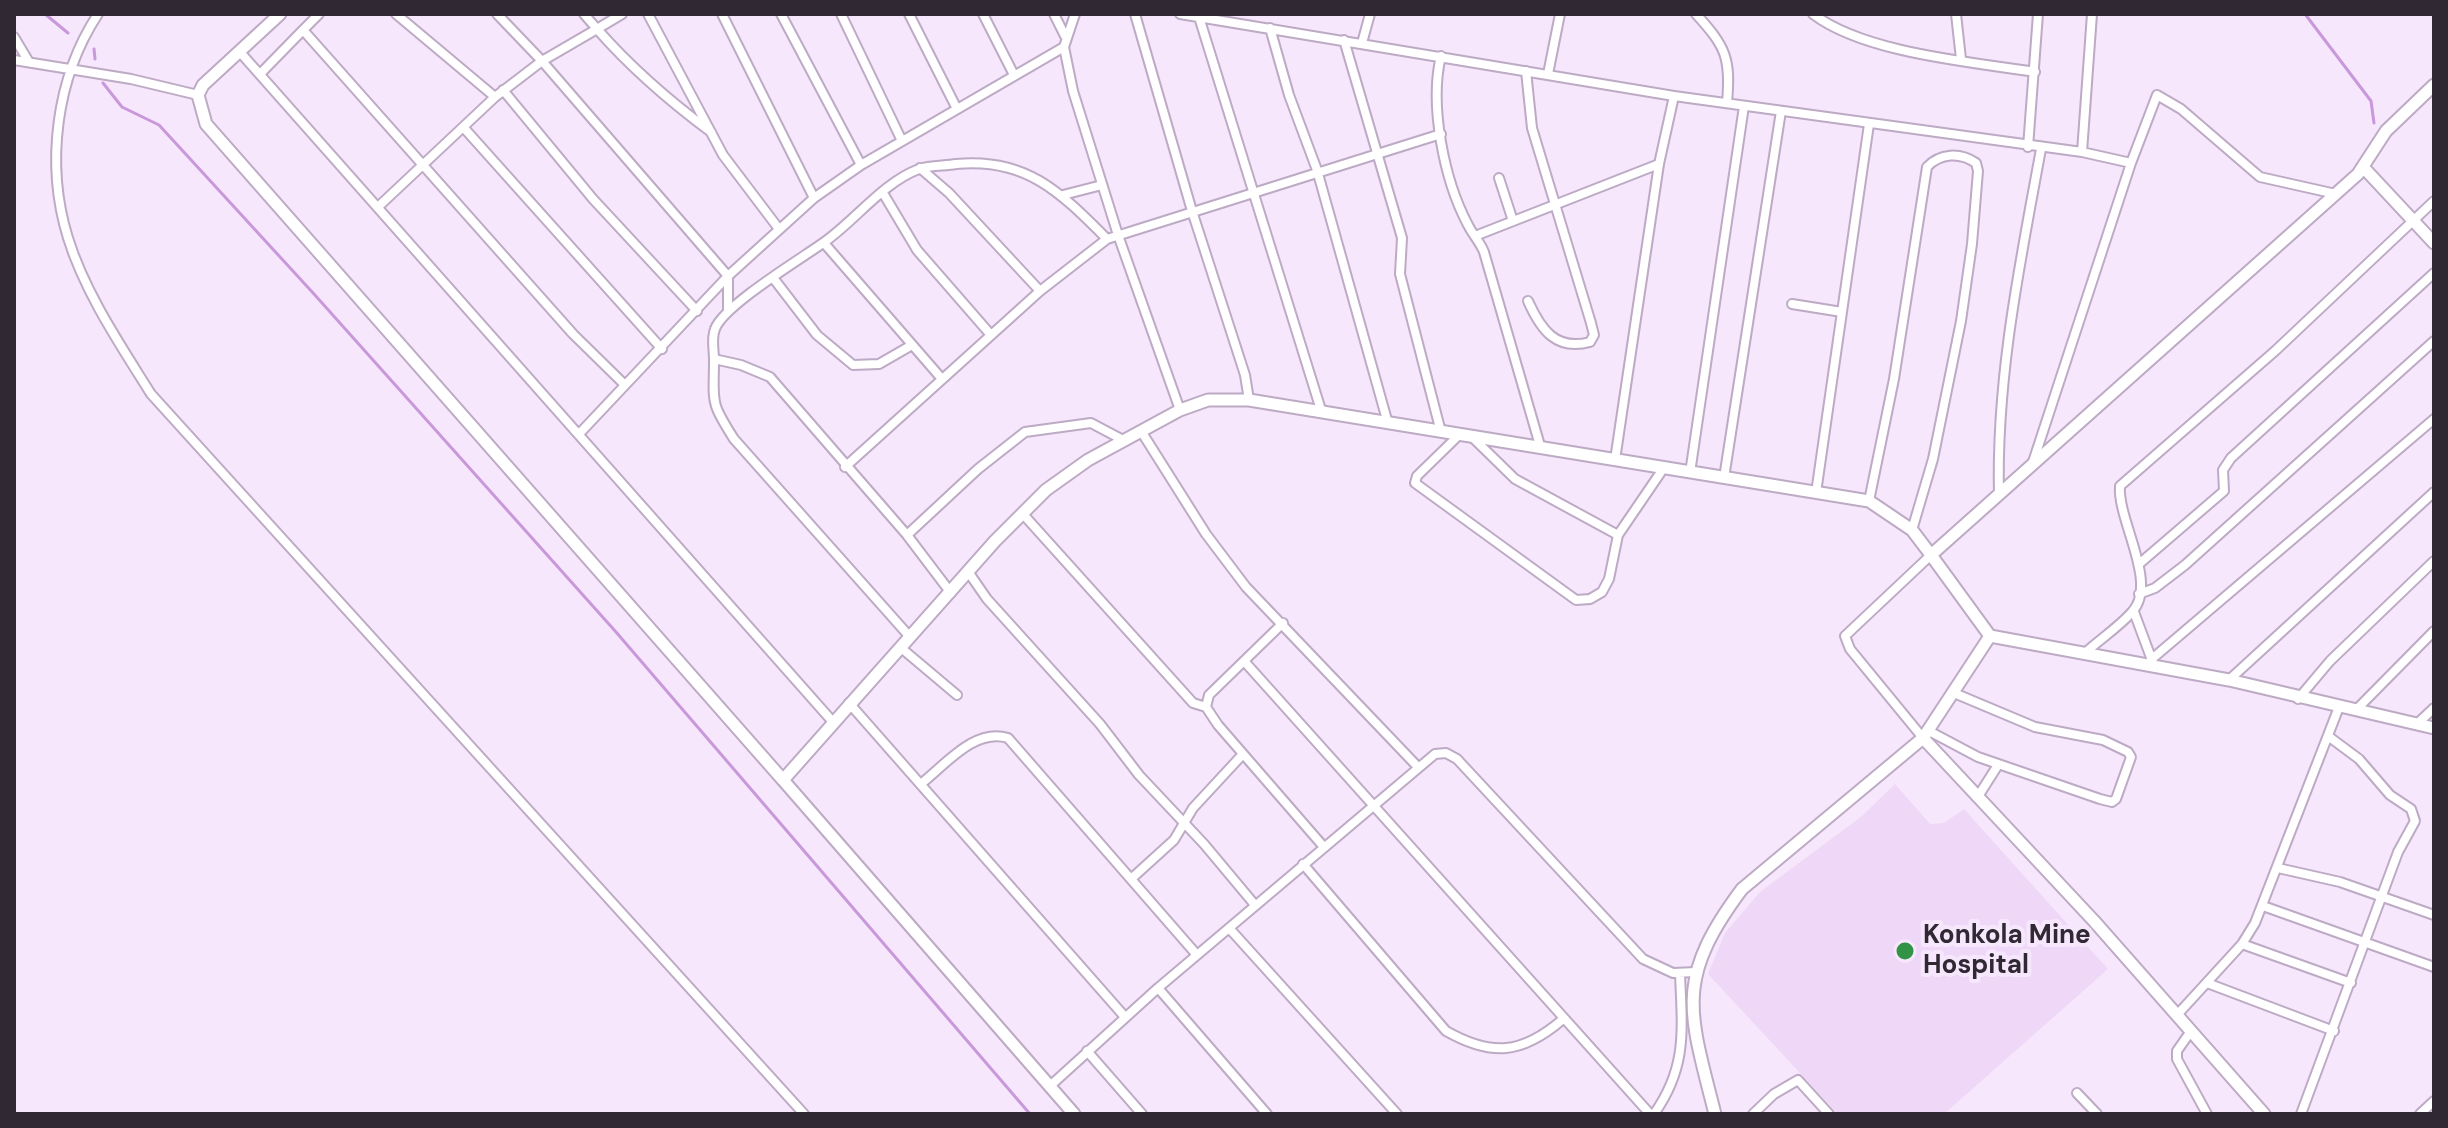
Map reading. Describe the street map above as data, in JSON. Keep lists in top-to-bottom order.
{
  "places": ["Konkola Mine Hospital"]
}
